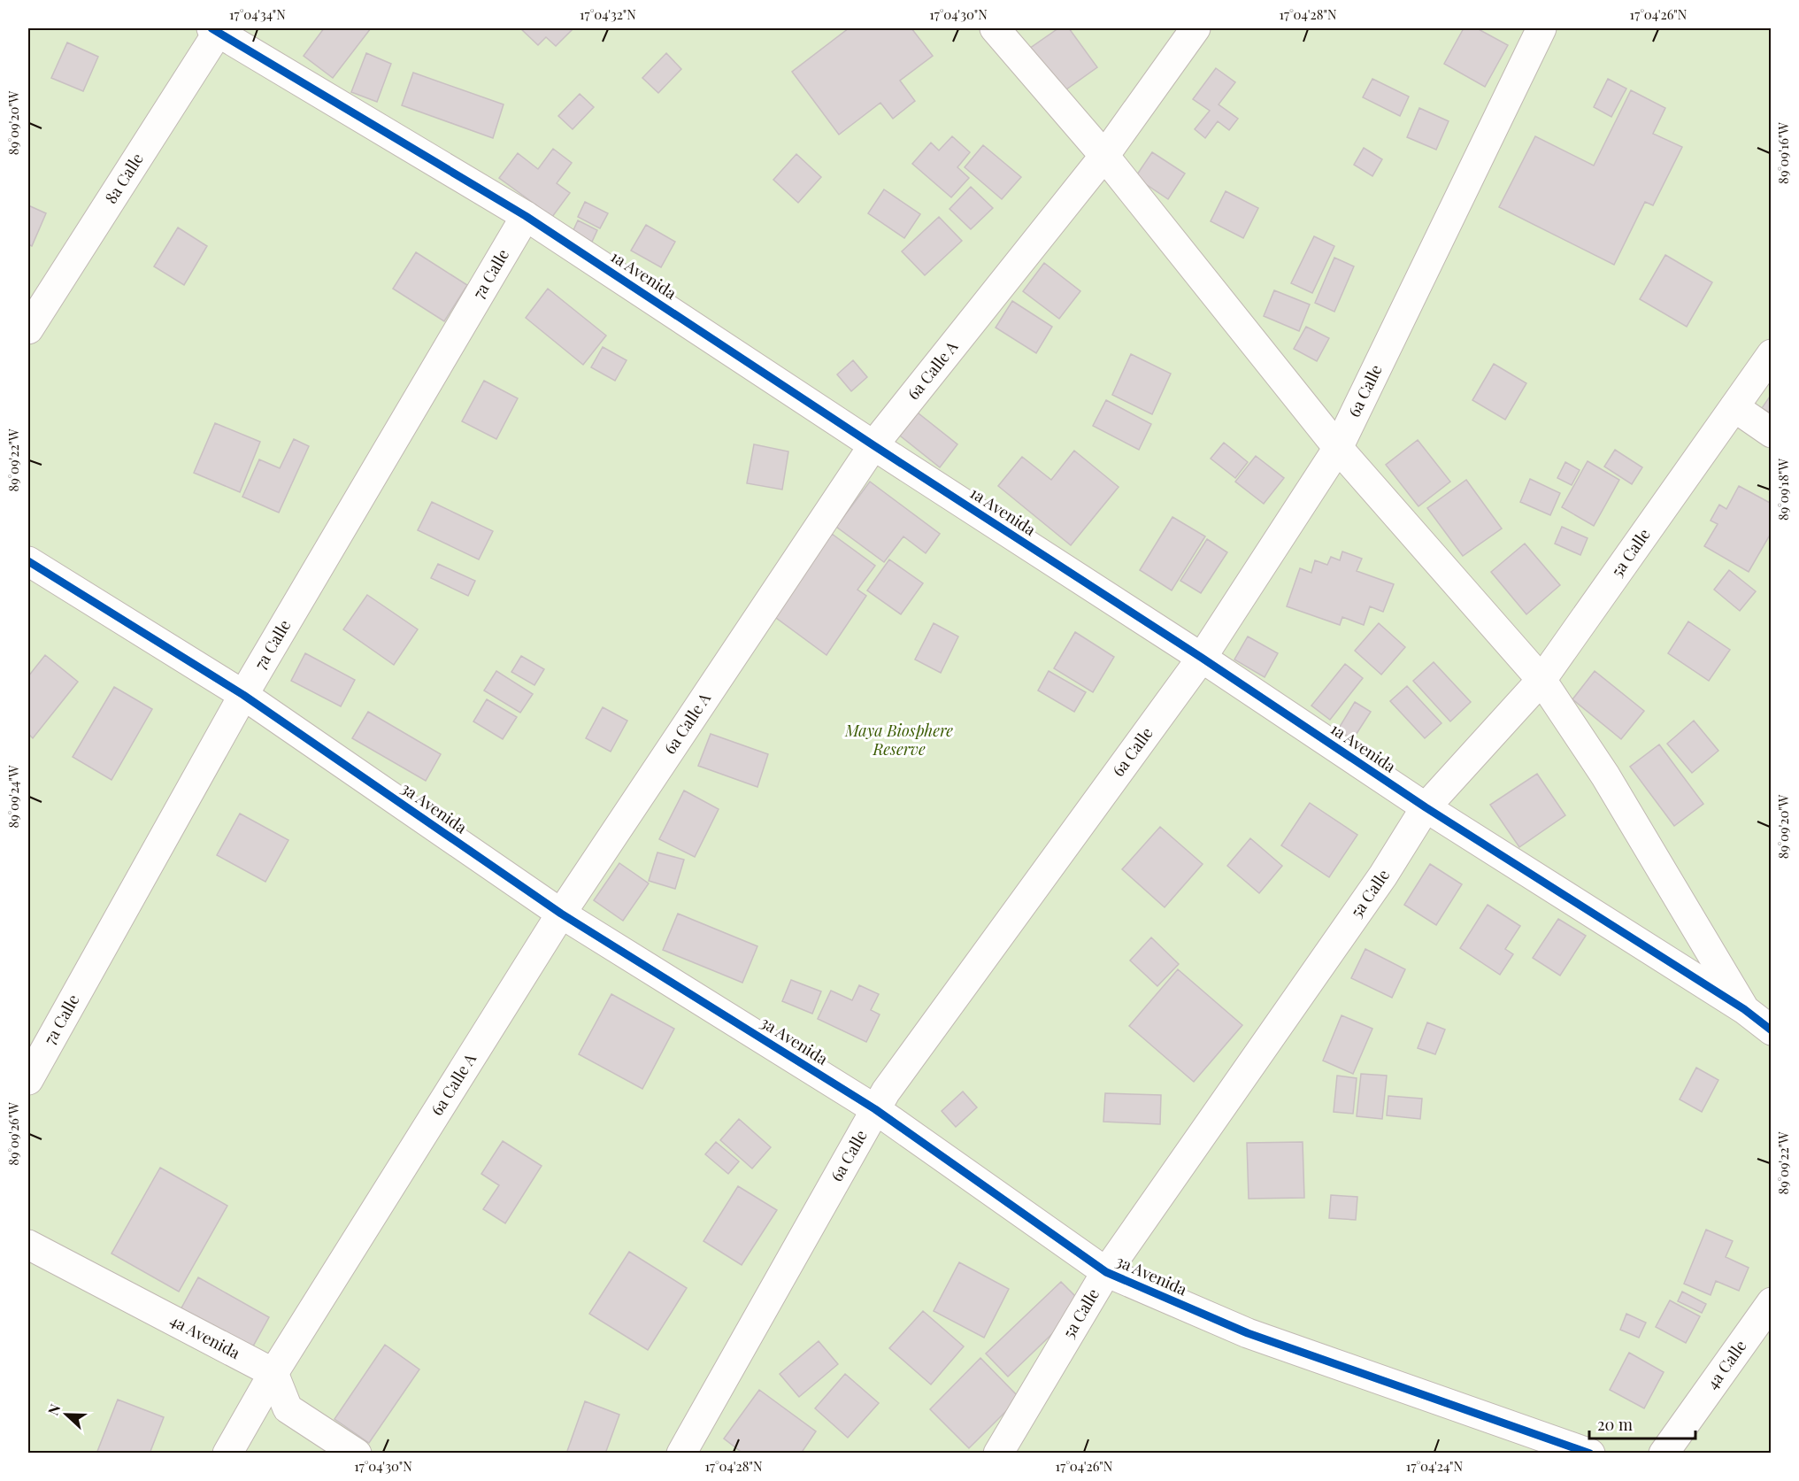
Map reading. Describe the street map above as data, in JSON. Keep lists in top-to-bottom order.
{
  "streets": {
    "street": [
      "8a Calle",
      "7a Calle",
      "1a Avenida",
      "6a Calle A",
      "6a Calle",
      "5a Calle",
      "3a Avenida",
      "4a Avenida",
      "4a Calle"
    ]
  },
  "crossings": [
    ["8a Calle", "1a Avenida"],
    ["7a Calle", "1a Avenida"],
    ["7a Calle", "3a Avenida"],
    ["1a Avenida", "6a Calle A"],
    ["1a Avenida", "6a Calle"],
    ["1a Avenida", "5a Calle"],
    ["6a Calle A", "3a Avenida"],
    ["6a Calle A", "4a Avenida"],
    ["6a Calle", "3a Avenida"],
    ["5a Calle", "3a Avenida"]
  ],
  "parks": ["Maya Biosphere Reserve"],
  "scale_bar": "20 m",
  "north": "left",
  "coordinates": [
    "17°04'34\"N",
    "17°04'32\"N",
    "17°04'30\"N",
    "17°04'28\"N",
    "17°04'26\"N",
    "89°09'20\"W",
    "89°09'16\"W",
    "89°09'22\"W",
    "89°09'18\"W",
    "89°09'24\"W",
    "89°09'26\"W",
    "17°04'24\"N"
  ]
}
